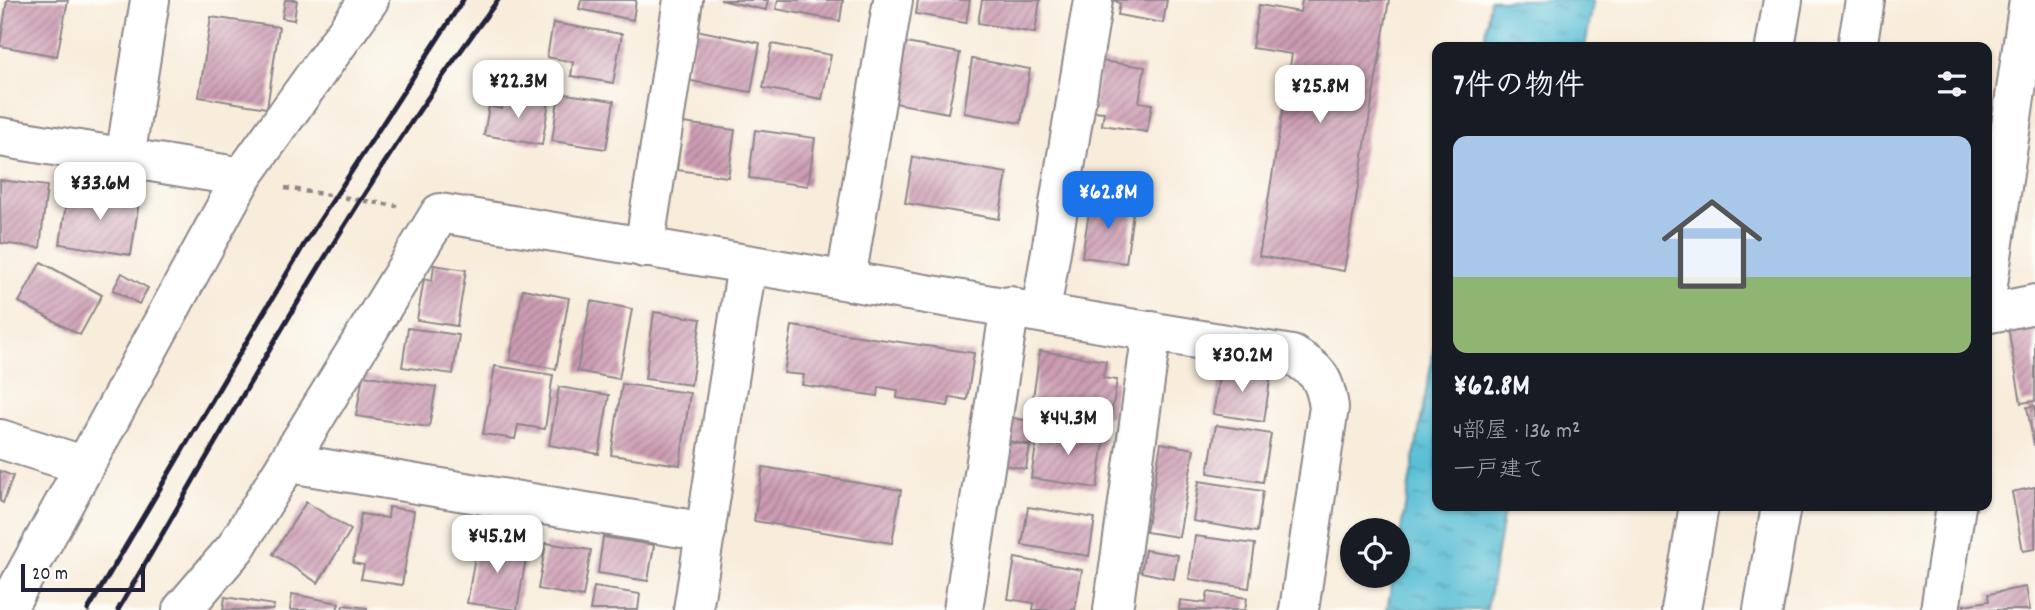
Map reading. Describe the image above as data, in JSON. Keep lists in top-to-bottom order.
{
  "scale_bar": "20 m",
  "page": {
    "heading": "7件の物件",
    "price": [
      "¥22.3M",
      "¥25.8M",
      "¥33.6M",
      "¥62.8M",
      "¥30.2M",
      "¥44.3M",
      "¥45.2M"
    ],
    "list": [
      {
        "name": "¥62.8M",
        "note": "4部屋 · 136 m² · 一戸建て"
      }
    ],
    "scale": "20 m"
  }
}
